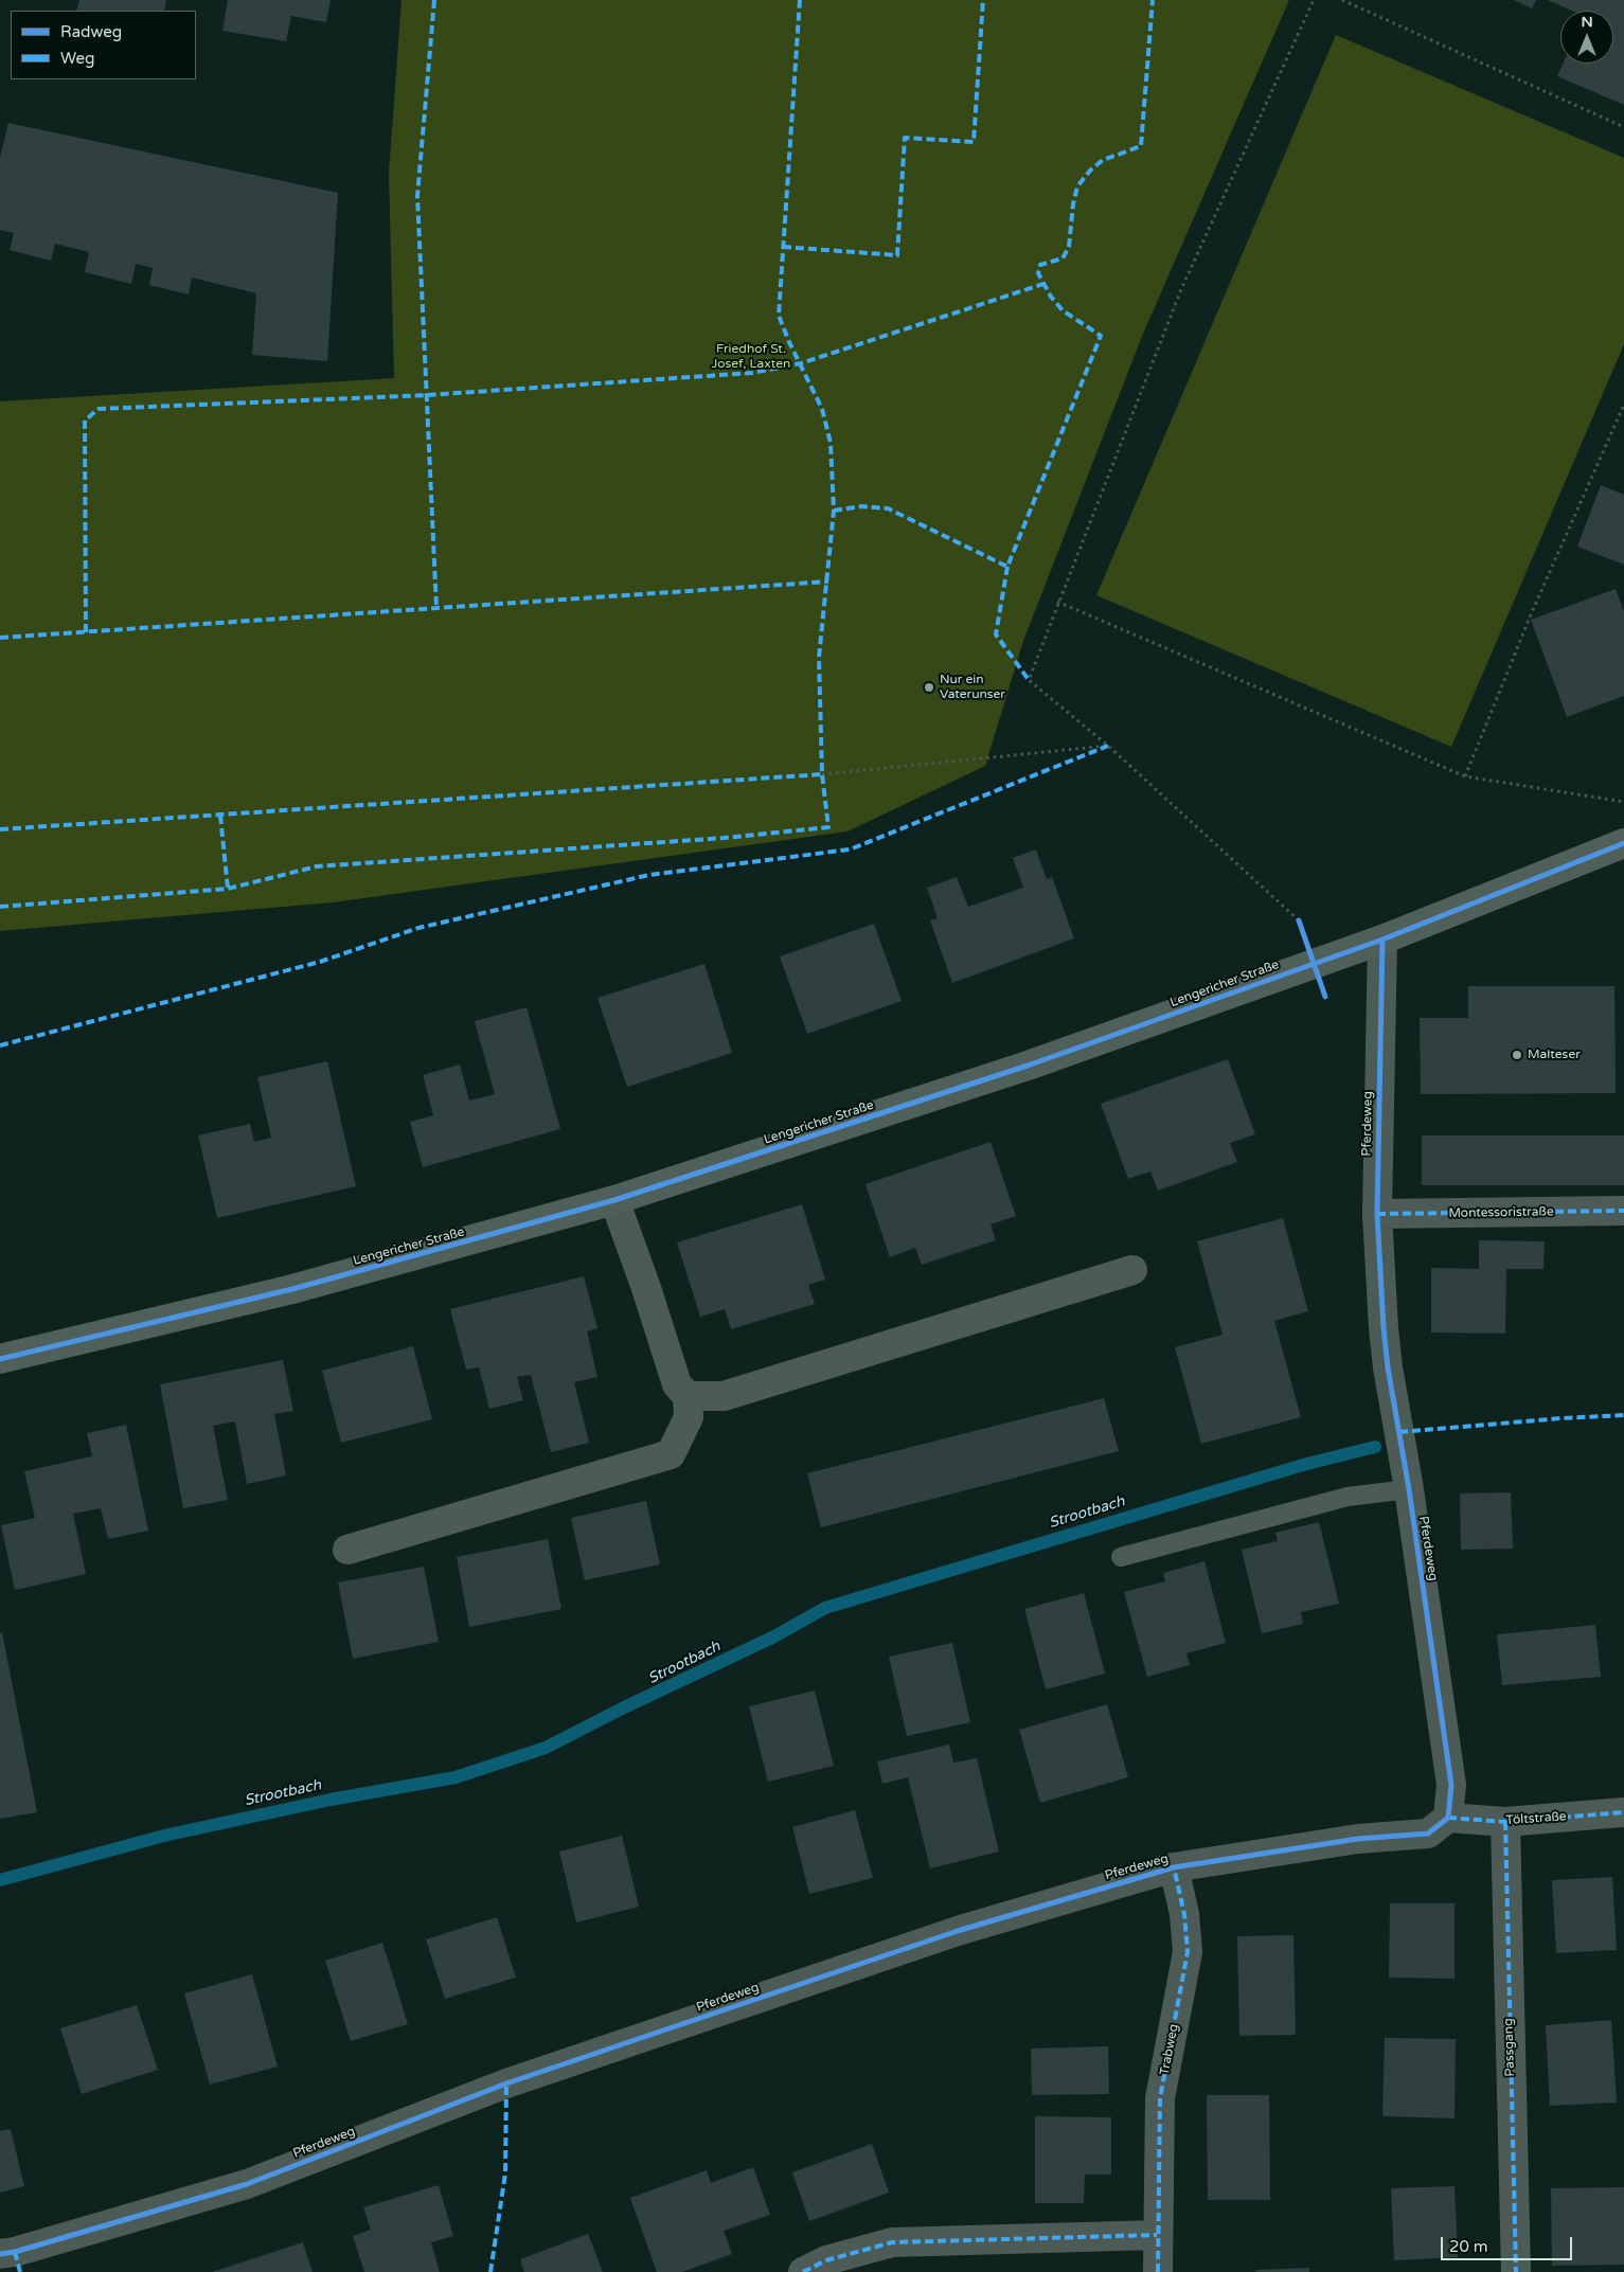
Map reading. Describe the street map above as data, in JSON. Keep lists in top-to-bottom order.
{
  "streets": {
    "main road": ["Lengericher Straße"],
    "street": [
      "Pferdeweg",
      "Montessoristraße",
      "Töltstraße",
      "Passgang",
      "Trabweg"
    ]
  },
  "crossings": [
    ["Lengericher Straße", "Pferdeweg"],
    ["Pferdeweg", "Montessoristraße"],
    ["Pferdeweg", "Töltstraße"],
    ["Pferdeweg", "Trabweg"],
    ["Töltstraße", "Passgang"]
  ],
  "water": ["Strootbach"],
  "parks": ["Friedhof St. Josef, Laxten"],
  "places": ["Nur ein Vaterunser", "Malteser"],
  "legend": ["Radweg", "Weg"],
  "scale_bar": "20 m",
  "north": "top"
}
